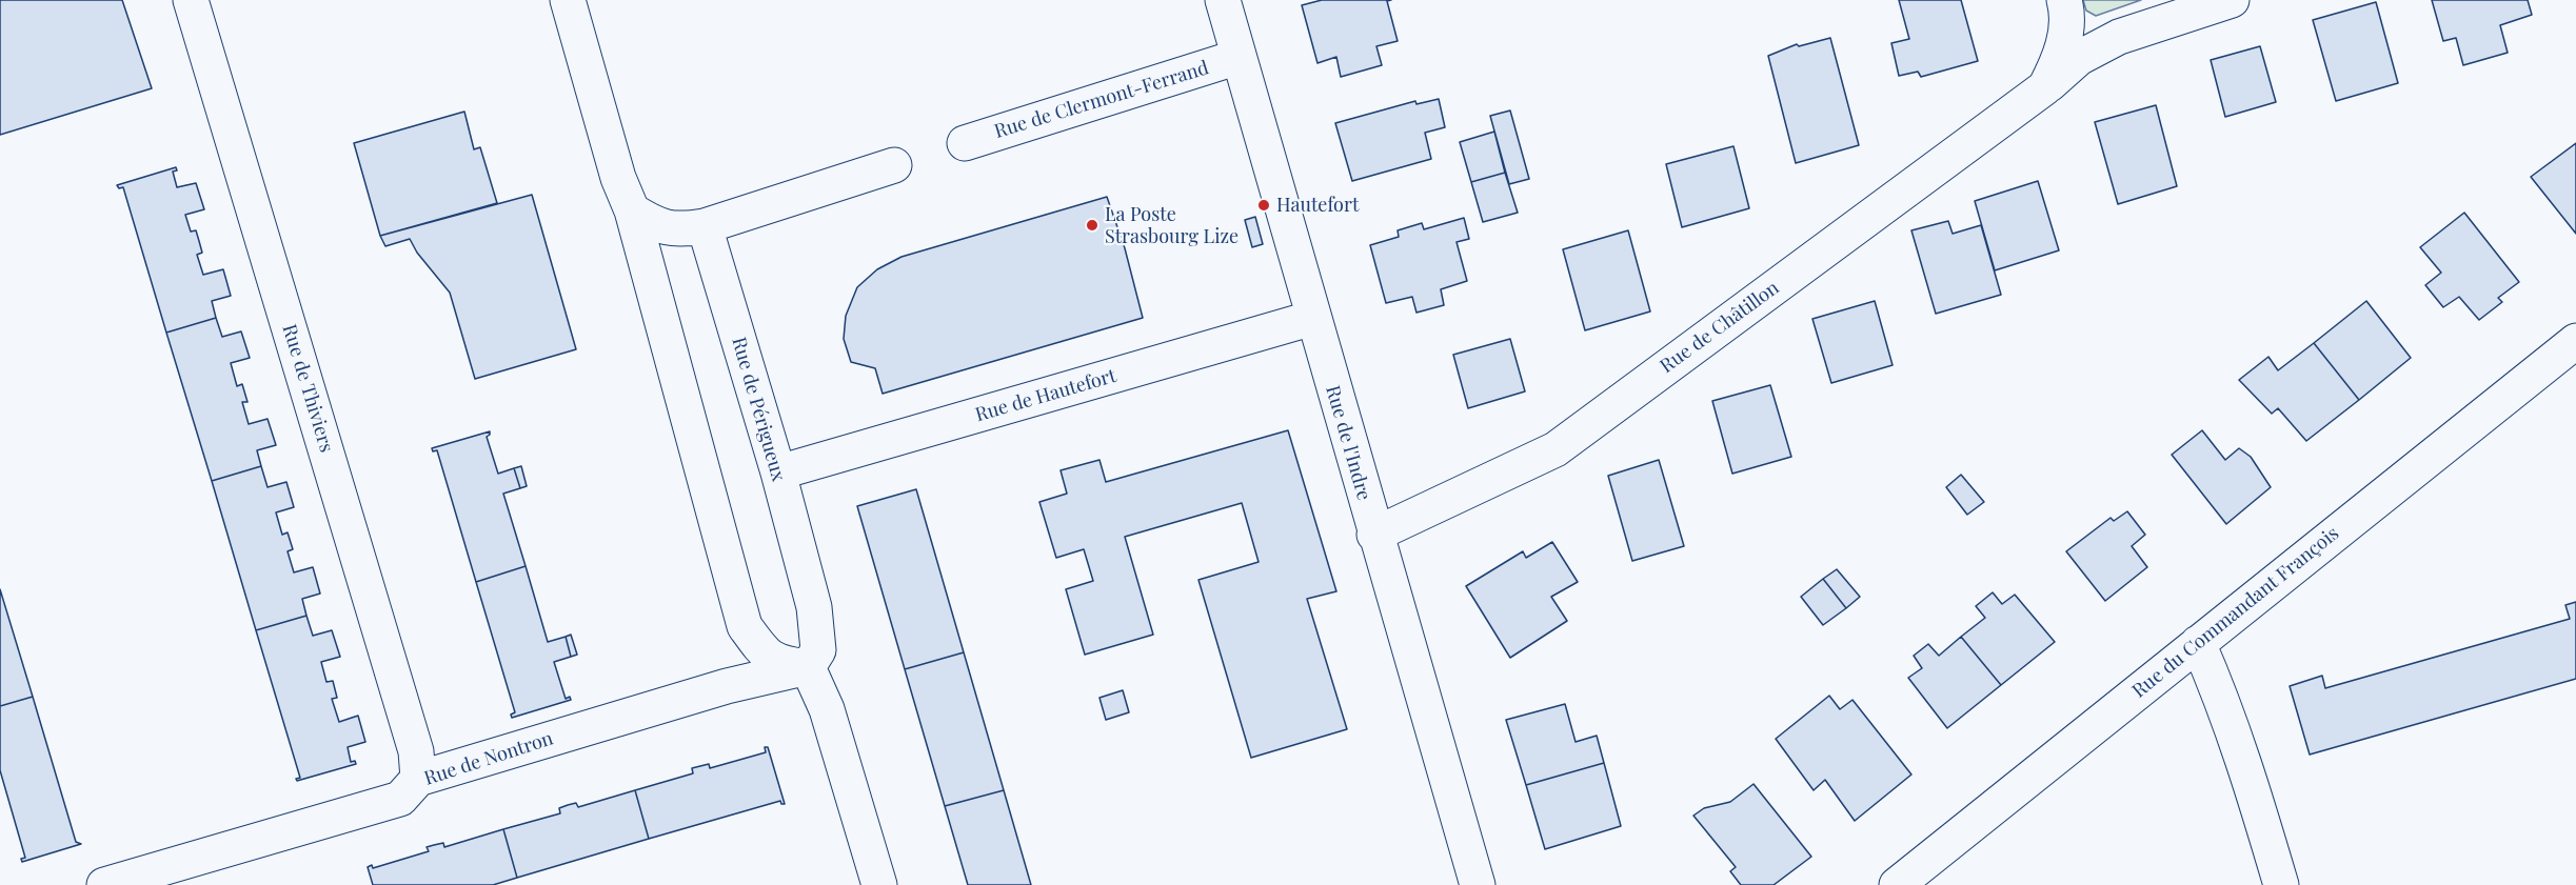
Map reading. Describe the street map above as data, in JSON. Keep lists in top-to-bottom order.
{
  "streets": {
    "street": [
      "Rue de Clermont-Ferrand",
      "Rue de Châtillon",
      "Rue de Thiviers",
      "Rue de Hautefort",
      "Rue de Périgueux",
      "Rue de l'Indre",
      "Rue du Commandant François",
      "Rue de Nontron"
    ]
  },
  "crossings": [
    ["Rue de Clermont-Ferrand", "Rue de l'Indre"],
    ["Rue de Châtillon", "Rue de l'Indre"],
    ["Rue de Thiviers", "Rue de Nontron"],
    ["Rue de Hautefort", "Rue de Périgueux"],
    ["Rue de Hautefort", "Rue de l'Indre"],
    ["Rue de Périgueux", "Rue de Nontron"]
  ],
  "places": ["Hautefort", "La Poste Strasbourg Lize"]
}
